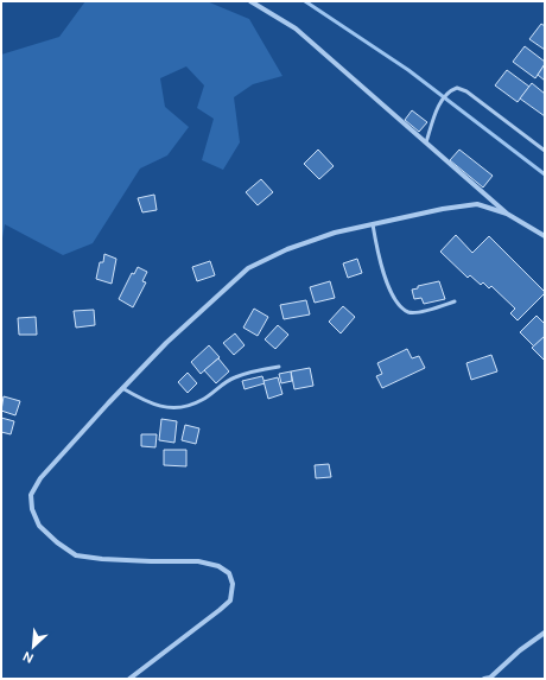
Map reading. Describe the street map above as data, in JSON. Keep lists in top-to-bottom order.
{
  "north": "bottom left"
}
